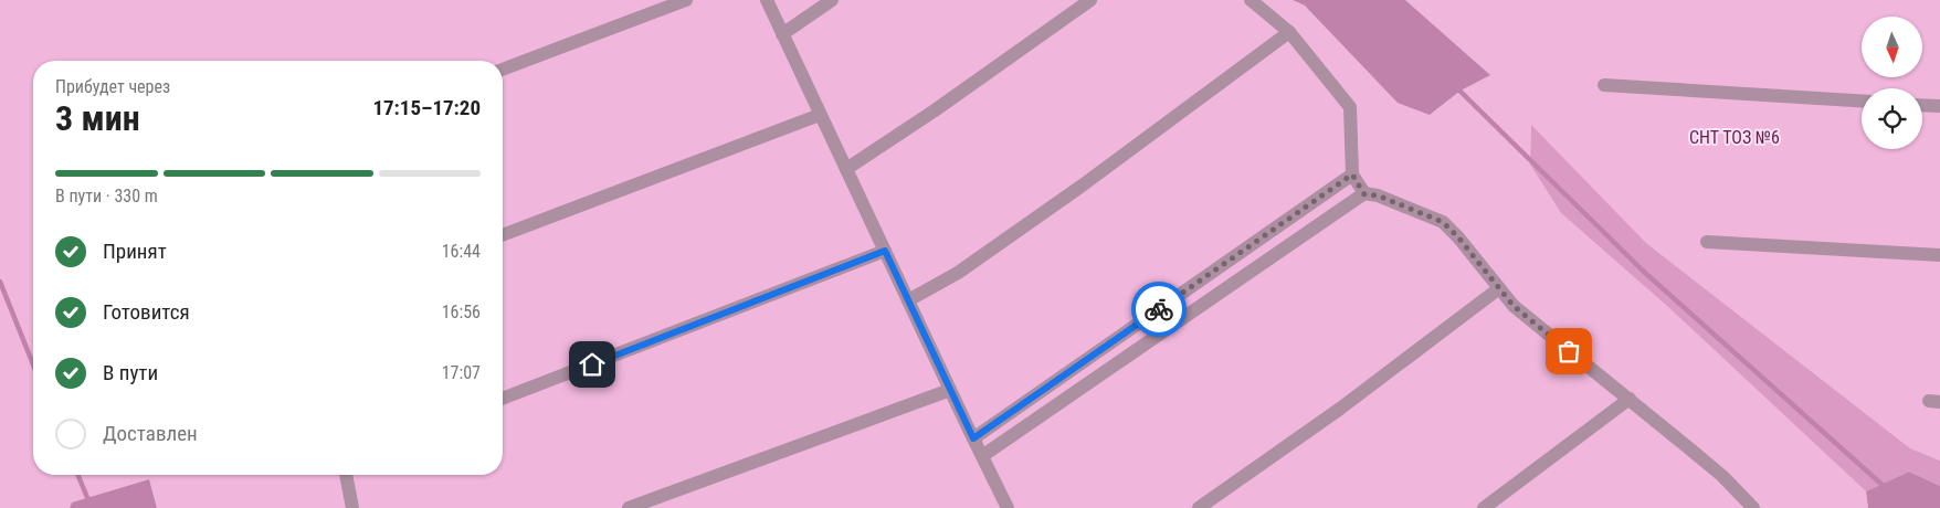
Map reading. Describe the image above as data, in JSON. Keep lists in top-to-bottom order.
{
  "parks": ["СНТ ТОЗ №6"],
  "north": "bottom",
  "page": {
    "heading": ["3 мин", "Прибудет через", "17:15–17:20"],
    "bar": "В пути · 330 m",
    "list": [
      ["Принят", "16:44"],
      ["Готовится", "16:56"],
      ["В пути", "17:07"],
      "Доставлен"
    ]
  }
}
